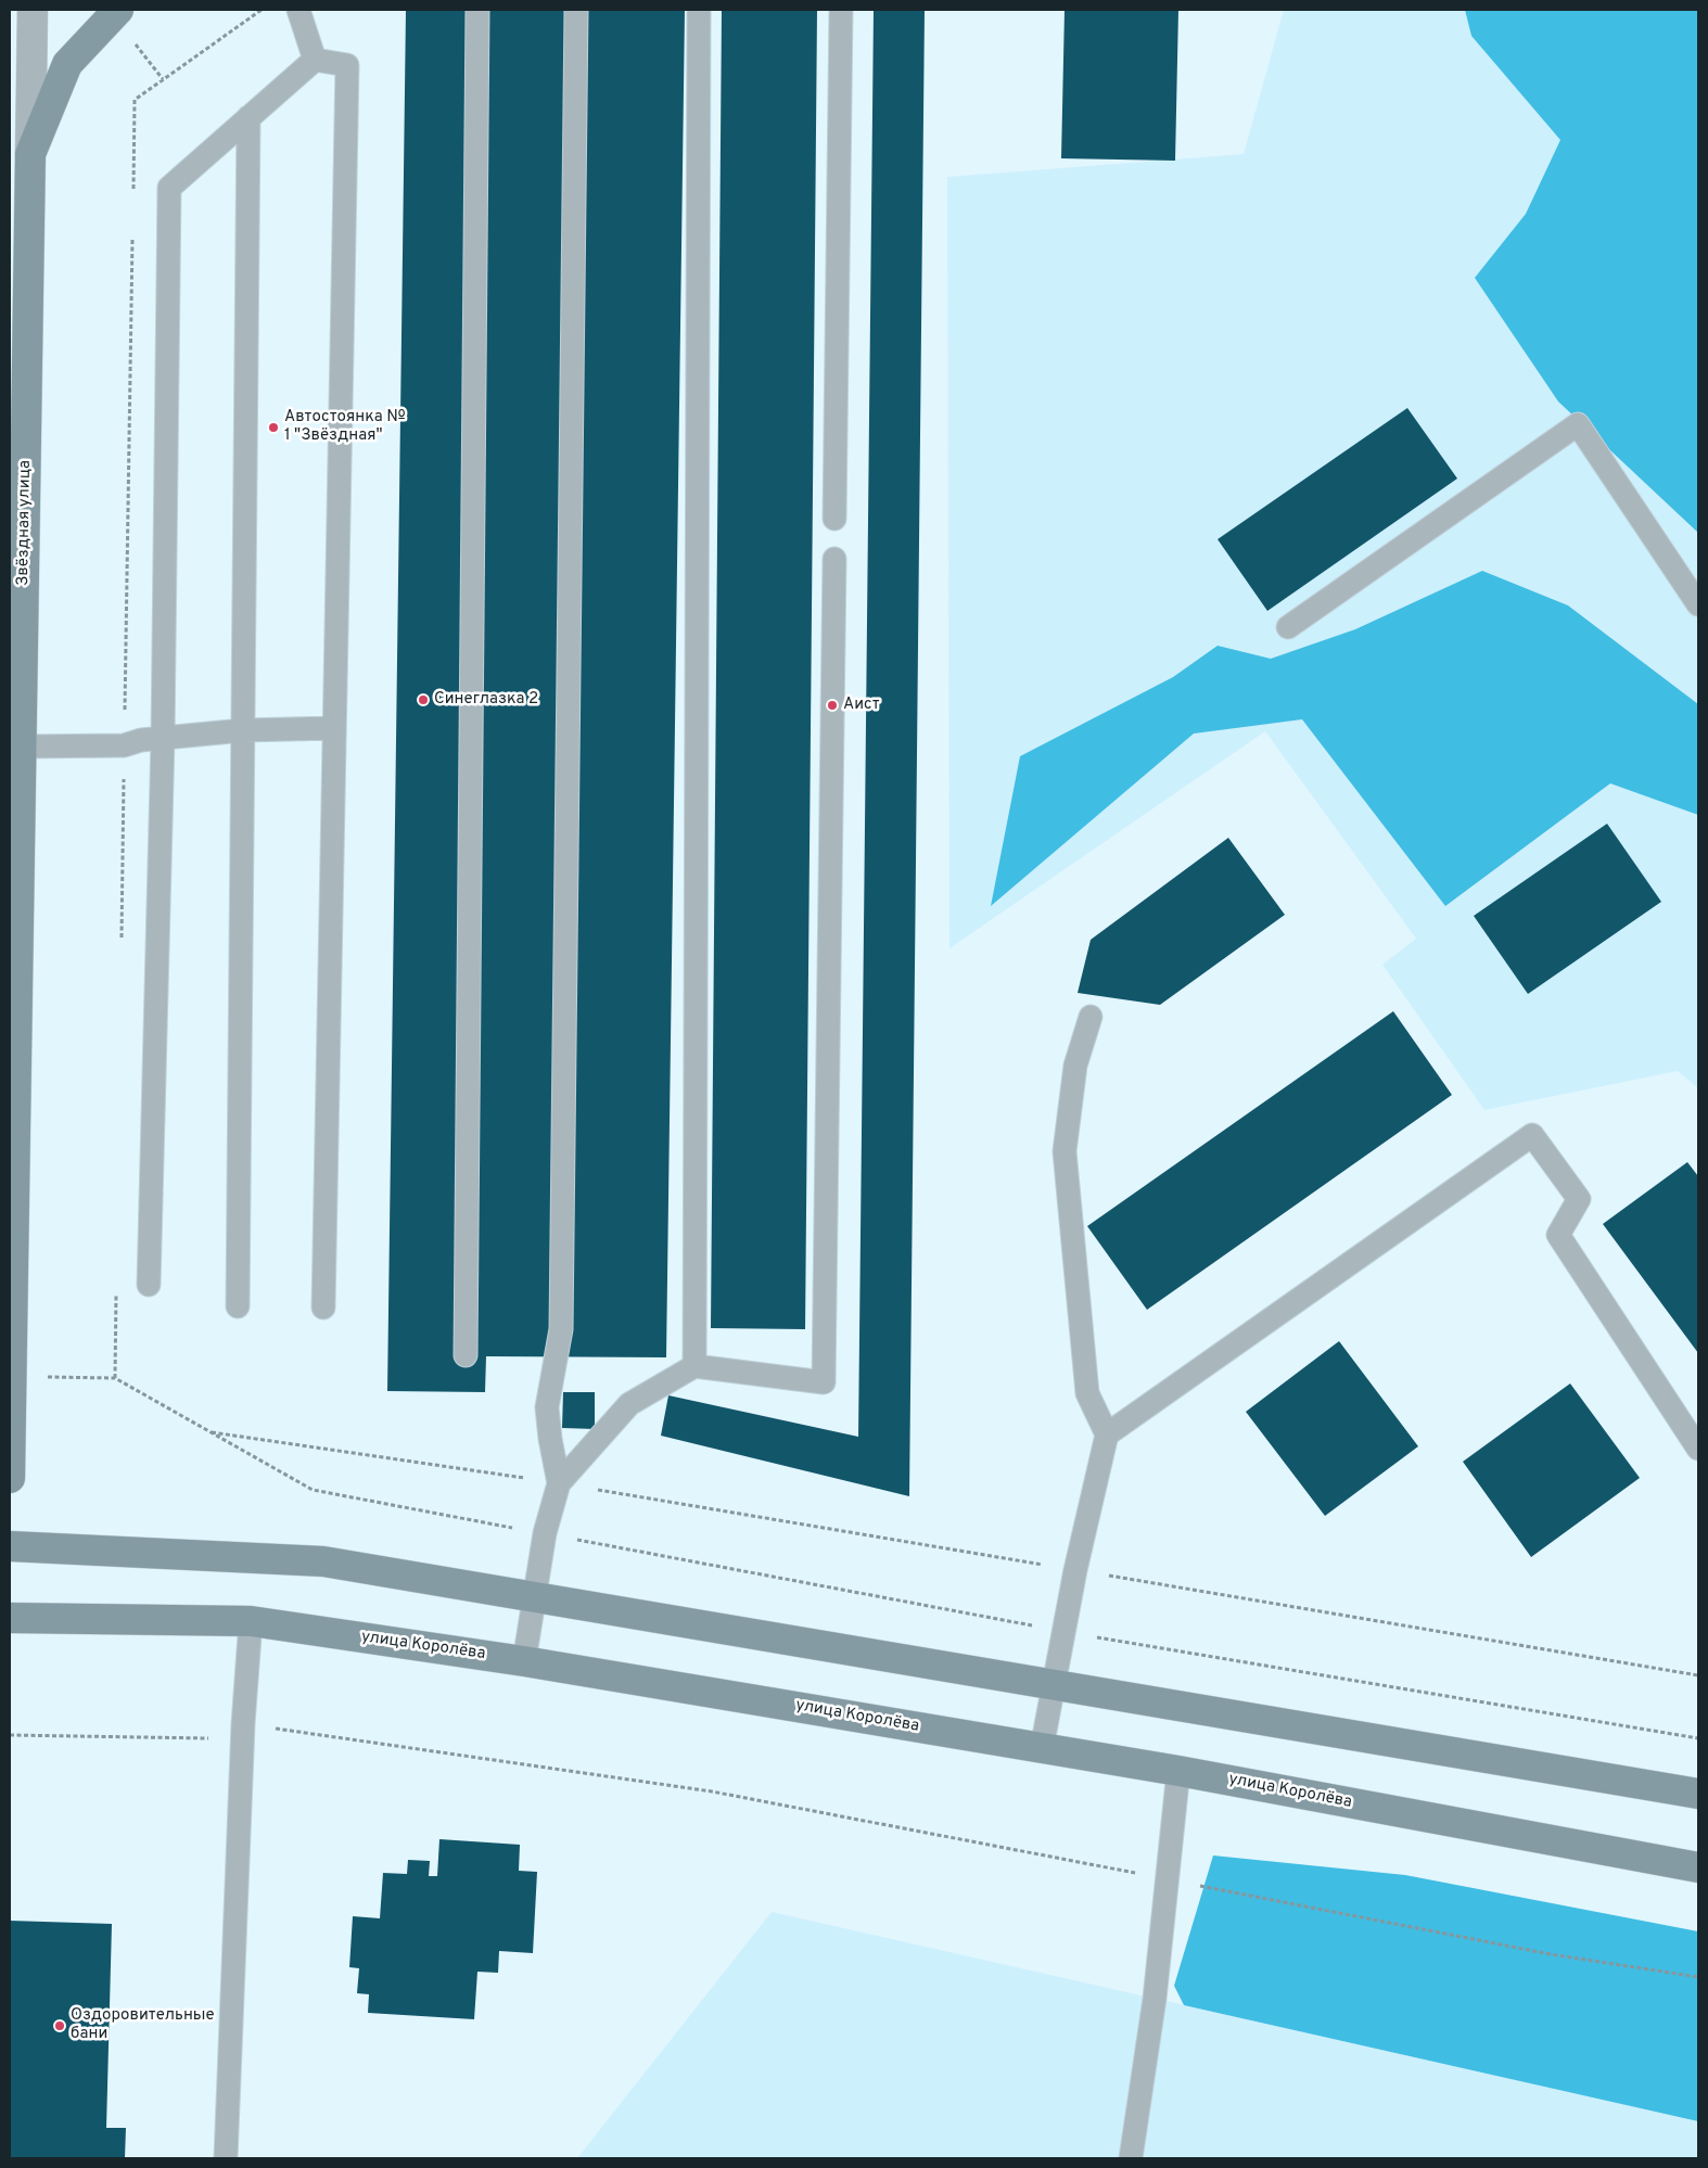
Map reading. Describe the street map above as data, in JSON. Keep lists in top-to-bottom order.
{
  "streets": {
    "main road": ["Звёздная улица", "улица Королёва"]
  },
  "places": [
    "Автостоянка № 1 \"Звёздная\"",
    "Синеглазка 2",
    "Аист",
    "Оздоровительные бани"
  ]
}
